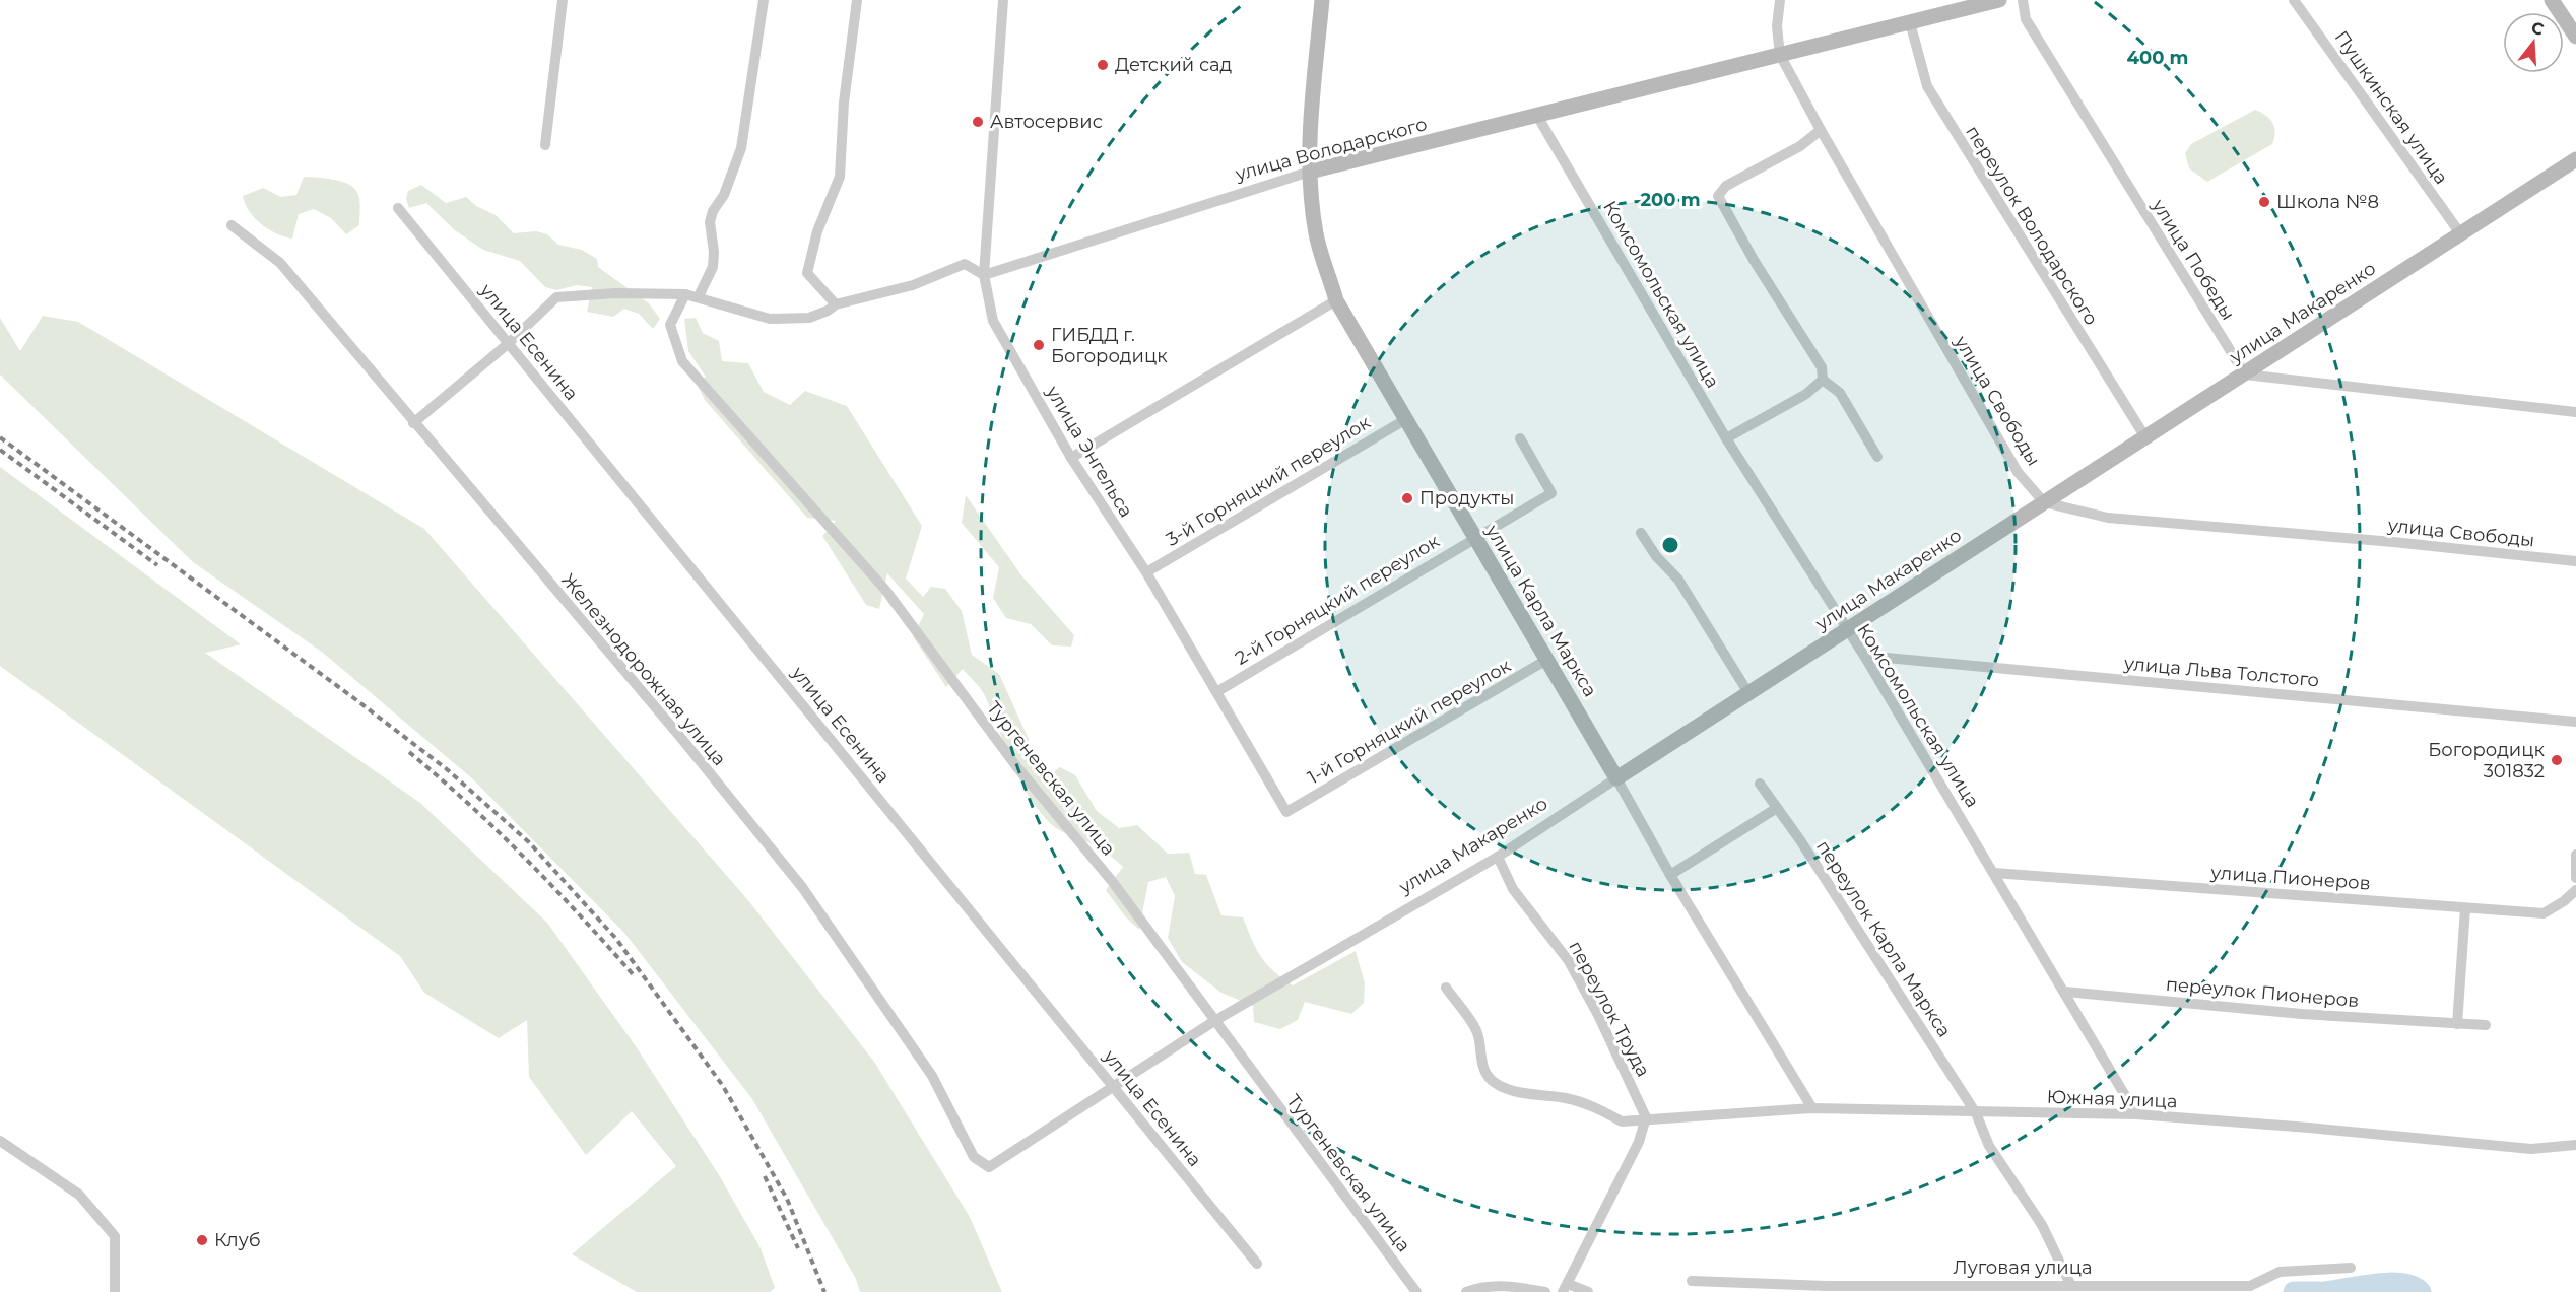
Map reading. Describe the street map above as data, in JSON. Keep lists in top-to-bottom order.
{
  "streets": {
    "street": [
      "Пушкинская улица",
      "улица Володарского",
      "переулок Володарского",
      "улица Победы",
      "Комсомольская улица",
      "улица Макаренко",
      "улица Есенина",
      "улица Свободы",
      "улица Энгельса",
      "3-й Горняцкий переулок",
      "2-й Горняцкий переулок",
      "улица Карла Маркса",
      "Железнодорожная улица",
      "улица Льва Толстого",
      "1-й Горняцкий переулок",
      "Тургеневская улица",
      "улица Пионеров",
      "переулок Карла Маркса",
      "переулок Пионеров",
      "переулок Труда",
      "Южная улица",
      "Луговая улица"
    ]
  },
  "crossings": [
    ["Пушкинская улица", "улица Макаренко"],
    ["улица Володарского", "переулок Володарского"],
    ["улица Володарского", "Комсомольская улица"],
    ["улица Володарского", "улица Свободы"],
    ["улица Володарского", "улица Энгельса"],
    ["улица Володарского", "улица Карла Маркса"],
    ["переулок Володарского", "улица Макаренко"],
    ["улица Победы", "улица Макаренко"],
    ["Комсомольская улица", "улица Макаренко"],
    ["Комсомольская улица", "улица Льва Толстого"],
    ["Комсомольская улица", "улица Пионеров"],
    ["Комсомольская улица", "переулок Пионеров"],
    ["Комсомольская улица", "Южная улица"],
    ["улица Макаренко", "улица Есенина"],
    ["улица Макаренко", "улица Свободы"],
    ["улица Макаренко", "улица Карла Маркса"],
    ["улица Макаренко", "Железнодорожная улица"],
    ["улица Макаренко", "Тургеневская улица"],
    ["улица Макаренко", "переулок Труда"],
    ["улица Энгельса", "3-й Горняцкий переулок"],
    ["улица Энгельса", "2-й Горняцкий переулок"],
    ["улица Энгельса", "1-й Горняцкий переулок"],
    ["3-й Горняцкий переулок", "улица Карла Маркса"],
    ["2-й Горняцкий переулок", "улица Карла Маркса"],
    ["улица Карла Маркса", "1-й Горняцкий переулок"],
    ["улица Карла Маркса", "Южная улица"],
    ["переулок Карла Маркса", "Южная улица"],
    ["переулок Карла Маркса", "Луговая улица"],
    ["переулок Труда", "Южная улица"]
  ],
  "places": [
    "Детский сад",
    "Автосервис",
    "Школа №8",
    "ГИБДД г. Богородицк",
    "Продукты",
    "Богородицк 301832",
    "Клуб"
  ],
  "north": "top",
  "rings": ["400 m", "200 m"]
}
